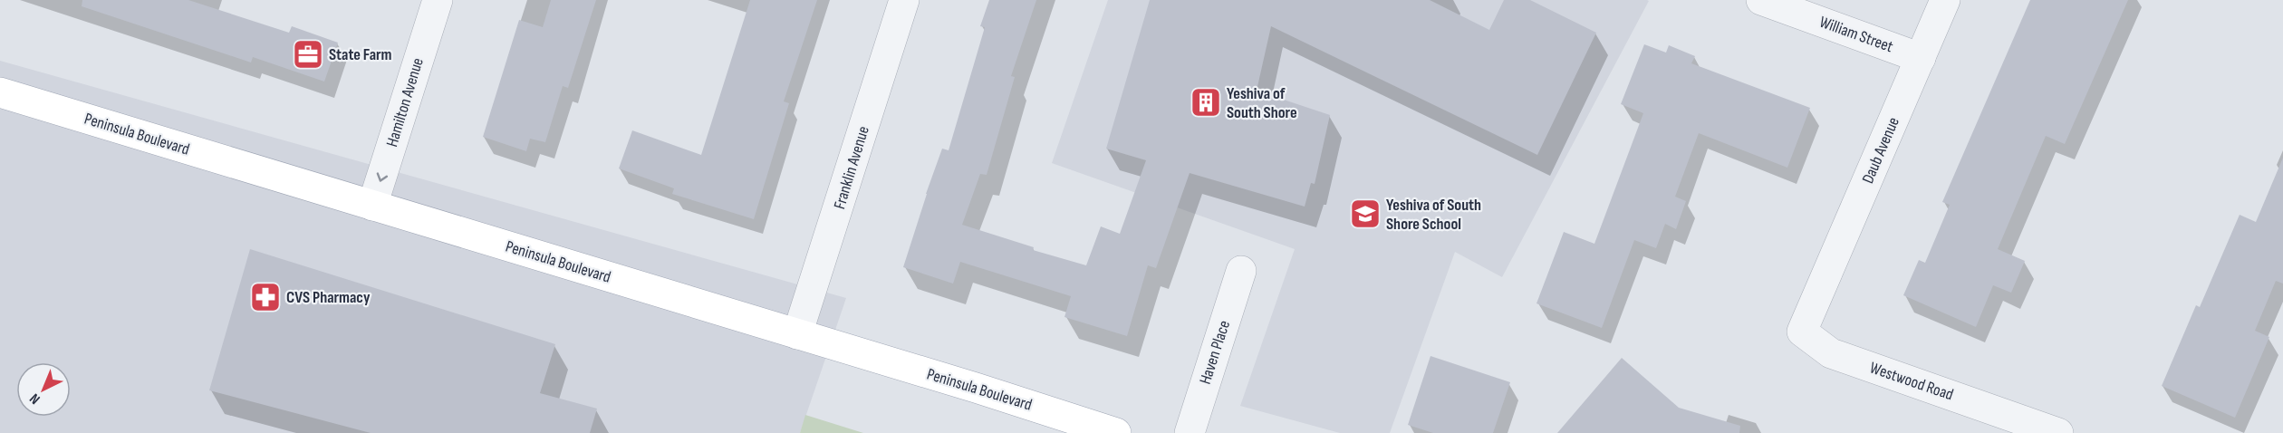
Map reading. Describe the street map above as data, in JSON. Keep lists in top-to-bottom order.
{
  "streets": {
    "main road": ["Peninsula Boulevard"],
    "street": [
      "William Street",
      "Hamilton Avenue",
      "Daub Avenue",
      "Franklin Avenue",
      "Haven Place",
      "Westwood Road"
    ]
  },
  "crossings": [
    ["William Street", "Daub Avenue"],
    ["Hamilton Avenue", "Peninsula Boulevard"],
    ["Peninsula Boulevard", "Franklin Avenue"],
    ["Daub Avenue", "Westwood Road"]
  ],
  "one_way": ["Hamilton Avenue"],
  "places": {
    "office": ["State Farm"],
    "building": ["Yeshiva of South Shore"],
    "school or university": ["Yeshiva of South Shore School"],
    "pharmacy": ["CVS Pharmacy"]
  },
  "north": "bottom left"
}
